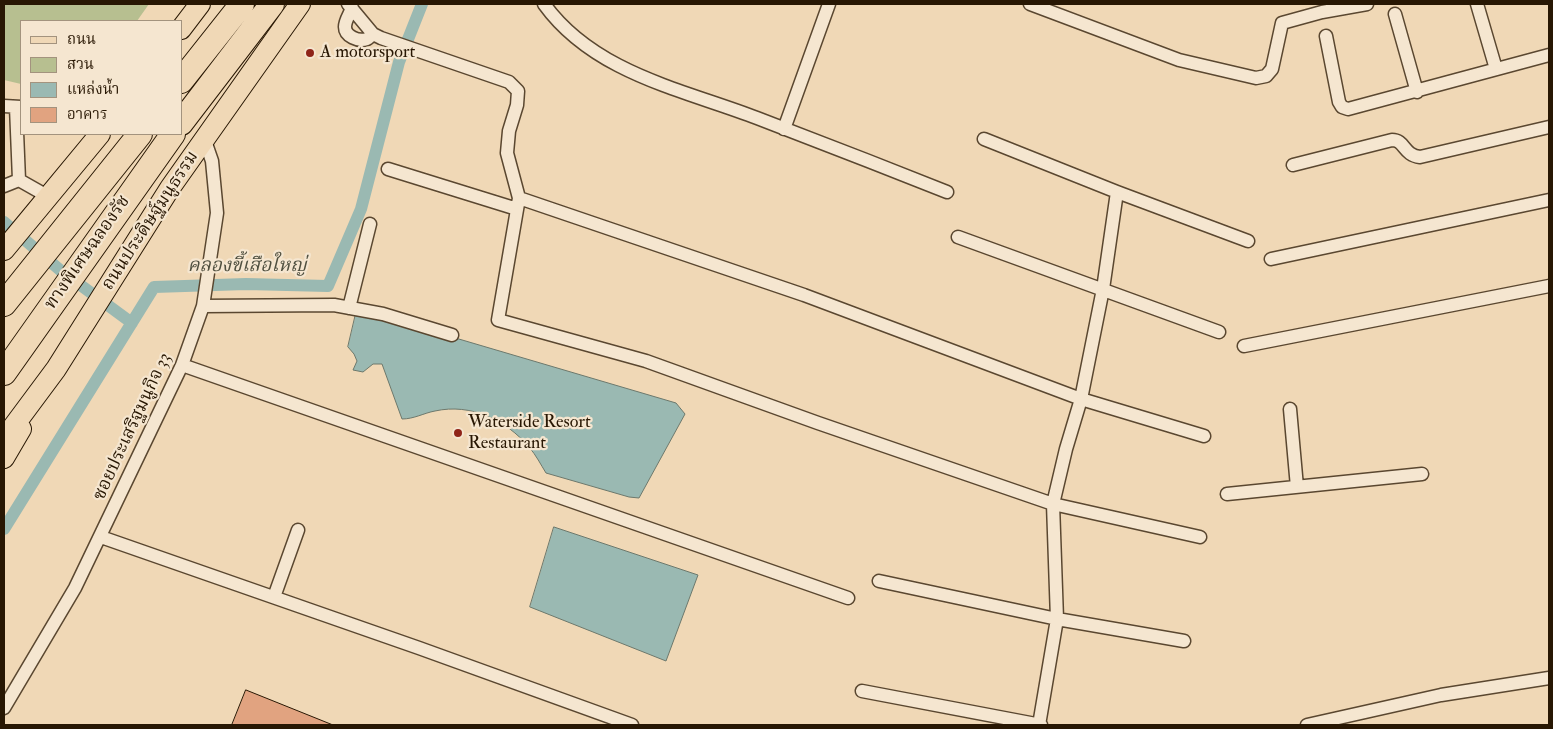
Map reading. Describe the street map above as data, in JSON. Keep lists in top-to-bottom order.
{
  "streets": {
    "highway": ["ทางพิเศษฉลองรัช"],
    "main road": ["ถนนประดิษฐ์มนูธรรม"],
    "street": ["ซอยประเสริฐมนูกิจ 33"]
  },
  "crossings": [
    ["ถนนประดิษฐ์มนูธรรม", "ซอยประเสริฐมนูกิจ 33"]
  ],
  "water": ["คลองขี้เสือใหญ่"],
  "places": ["A motorsport", "Waterside Resort Restaurant"],
  "legend": [
    "ถนน",
    "สวน",
    "แหล่งน้ำ",
    "อาคาร"
  ]
}
